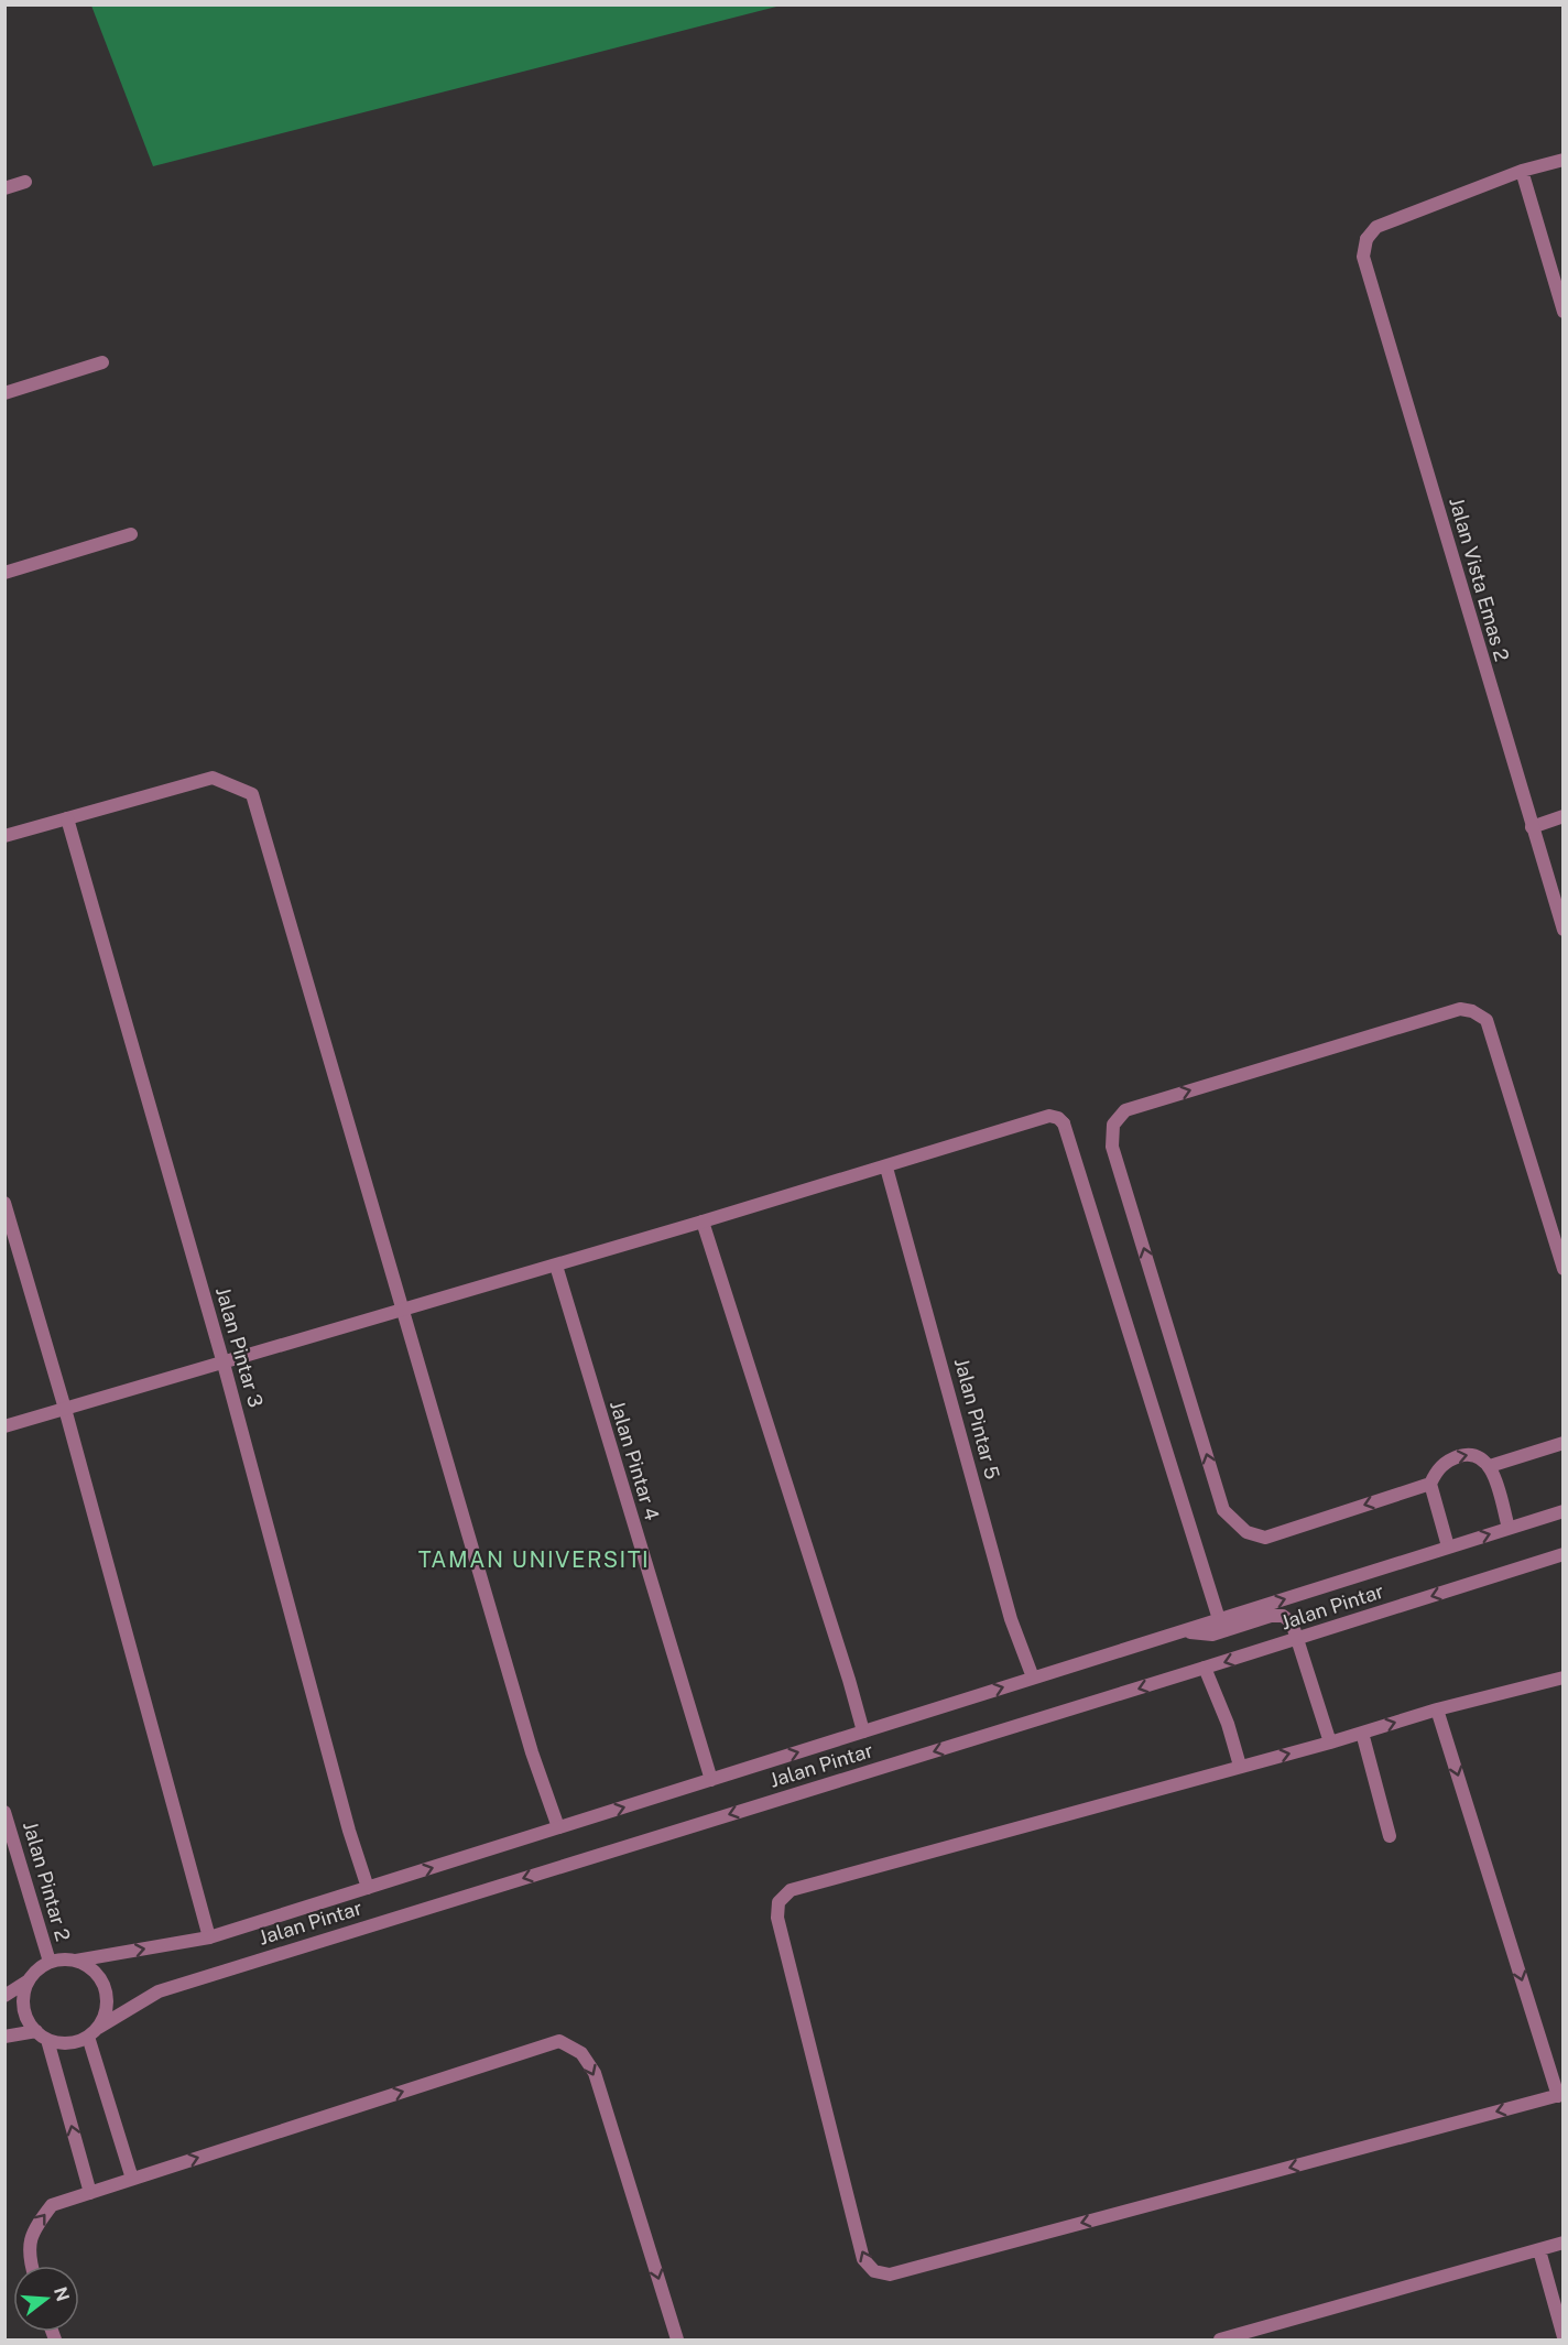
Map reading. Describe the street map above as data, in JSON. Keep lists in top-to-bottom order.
{
  "streets": {
    "street": [
      "Jalan Vista Emas 2",
      "Jalan Pintar 3",
      "Jalan Pintar 5",
      "Jalan Pintar 4",
      "Jalan Pintar",
      "Jalan Pintar 2"
    ]
  },
  "crossings": [
    ["Jalan Pintar 3", "Jalan Pintar"],
    ["Jalan Pintar 5", "Jalan Pintar"],
    ["Jalan Pintar 4", "Jalan Pintar"],
    ["Jalan Pintar", "Jalan Pintar 2"]
  ],
  "districts": ["TAMAN UNIVERSITI"],
  "north": "right"
}
